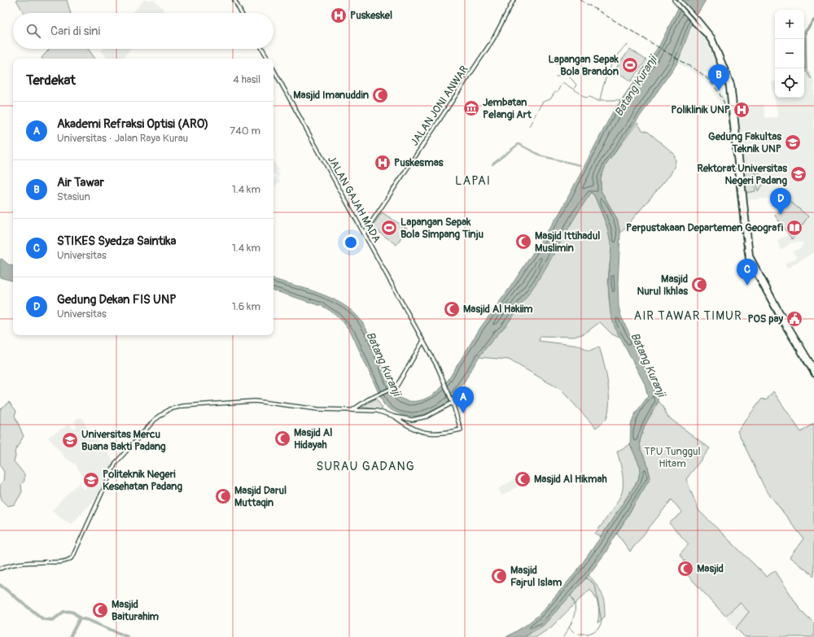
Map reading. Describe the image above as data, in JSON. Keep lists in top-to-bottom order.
{
  "streets": {
    "main road": ["JALAN JONI ANWAR", "JALAN GAJAH MADA"]
  },
  "crossings": [
    ["JALAN JONI ANWAR", "JALAN GAJAH MADA"]
  ],
  "districts": ["LAPAI", "AIR TAWAR TIMUR", "SURAU GADANG"],
  "water": ["Batang Kuranji"],
  "parks": ["TPU Tunggul Hitam"],
  "places": {
    "hospital": ["Puskeskel", "Poliklinik UNP", "Puskesmas"],
    "sports": ["Lapangan Sepak Bola Brandon", "Lapangan Sepak Bola Simpang Tinju"],
    "mosque": [
      "Masjid Imanuddin",
      "Masjid Ittihadul Muslimin",
      "Masjid Nurul Ikhlas",
      "Masjid Al Hakiim",
      "Masjid Al Hidayah",
      "Masjid Al Hikmah",
      "Masjid Darul Muttaqin",
      "Masjid",
      "Masjid Fajrul Islam",
      "Masjid Baiturahim"
    ],
    "museum": ["Jembatan Pelangi Art"],
    "school or university": [
      "Gedung Fakultas Teknik UNP",
      "Rektorat Universitas Negeri Padang",
      "Universitas Mercu Buana Bakti Padang",
      "Politeknik Negeri Kesehatan Padang"
    ],
    "library": ["Perpustakaan Departemen Geografi"],
    "public building": ["POS pay"]
  },
  "page": {
    "map_buttons": ["+", "−"],
    "search": "Cari di sini",
    "heading": ["Terdekat", "4 hasil"],
    "pins": [
      "B",
      "D",
      "C",
      "A"
    ],
    "list": [
      {
        "mark": "A",
        "name": "Akademi Refraksi Optisi (ARO)",
        "note": "Universitas · Jalan Raya Kurau",
        "value": "740 m"
      },
      {
        "mark": "B",
        "name": "Air Tawar",
        "note": "Stasiun",
        "value": "1.4 km"
      },
      {
        "mark": "C",
        "name": "STIKES Syedza Saintika",
        "note": "Universitas",
        "value": "1.4 km"
      },
      {
        "mark": "D",
        "name": "Gedung Dekan FIS UNP",
        "note": "Universitas",
        "value": "1.6 km"
      }
    ]
  }
}
